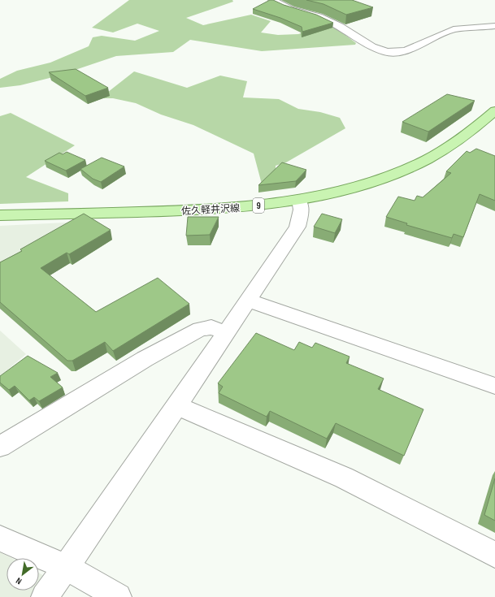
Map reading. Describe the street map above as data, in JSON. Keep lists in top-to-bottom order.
{
  "streets": {
    "main road": ["9", "佐久軽井沢線"]
  },
  "north": "bottom left"
}
